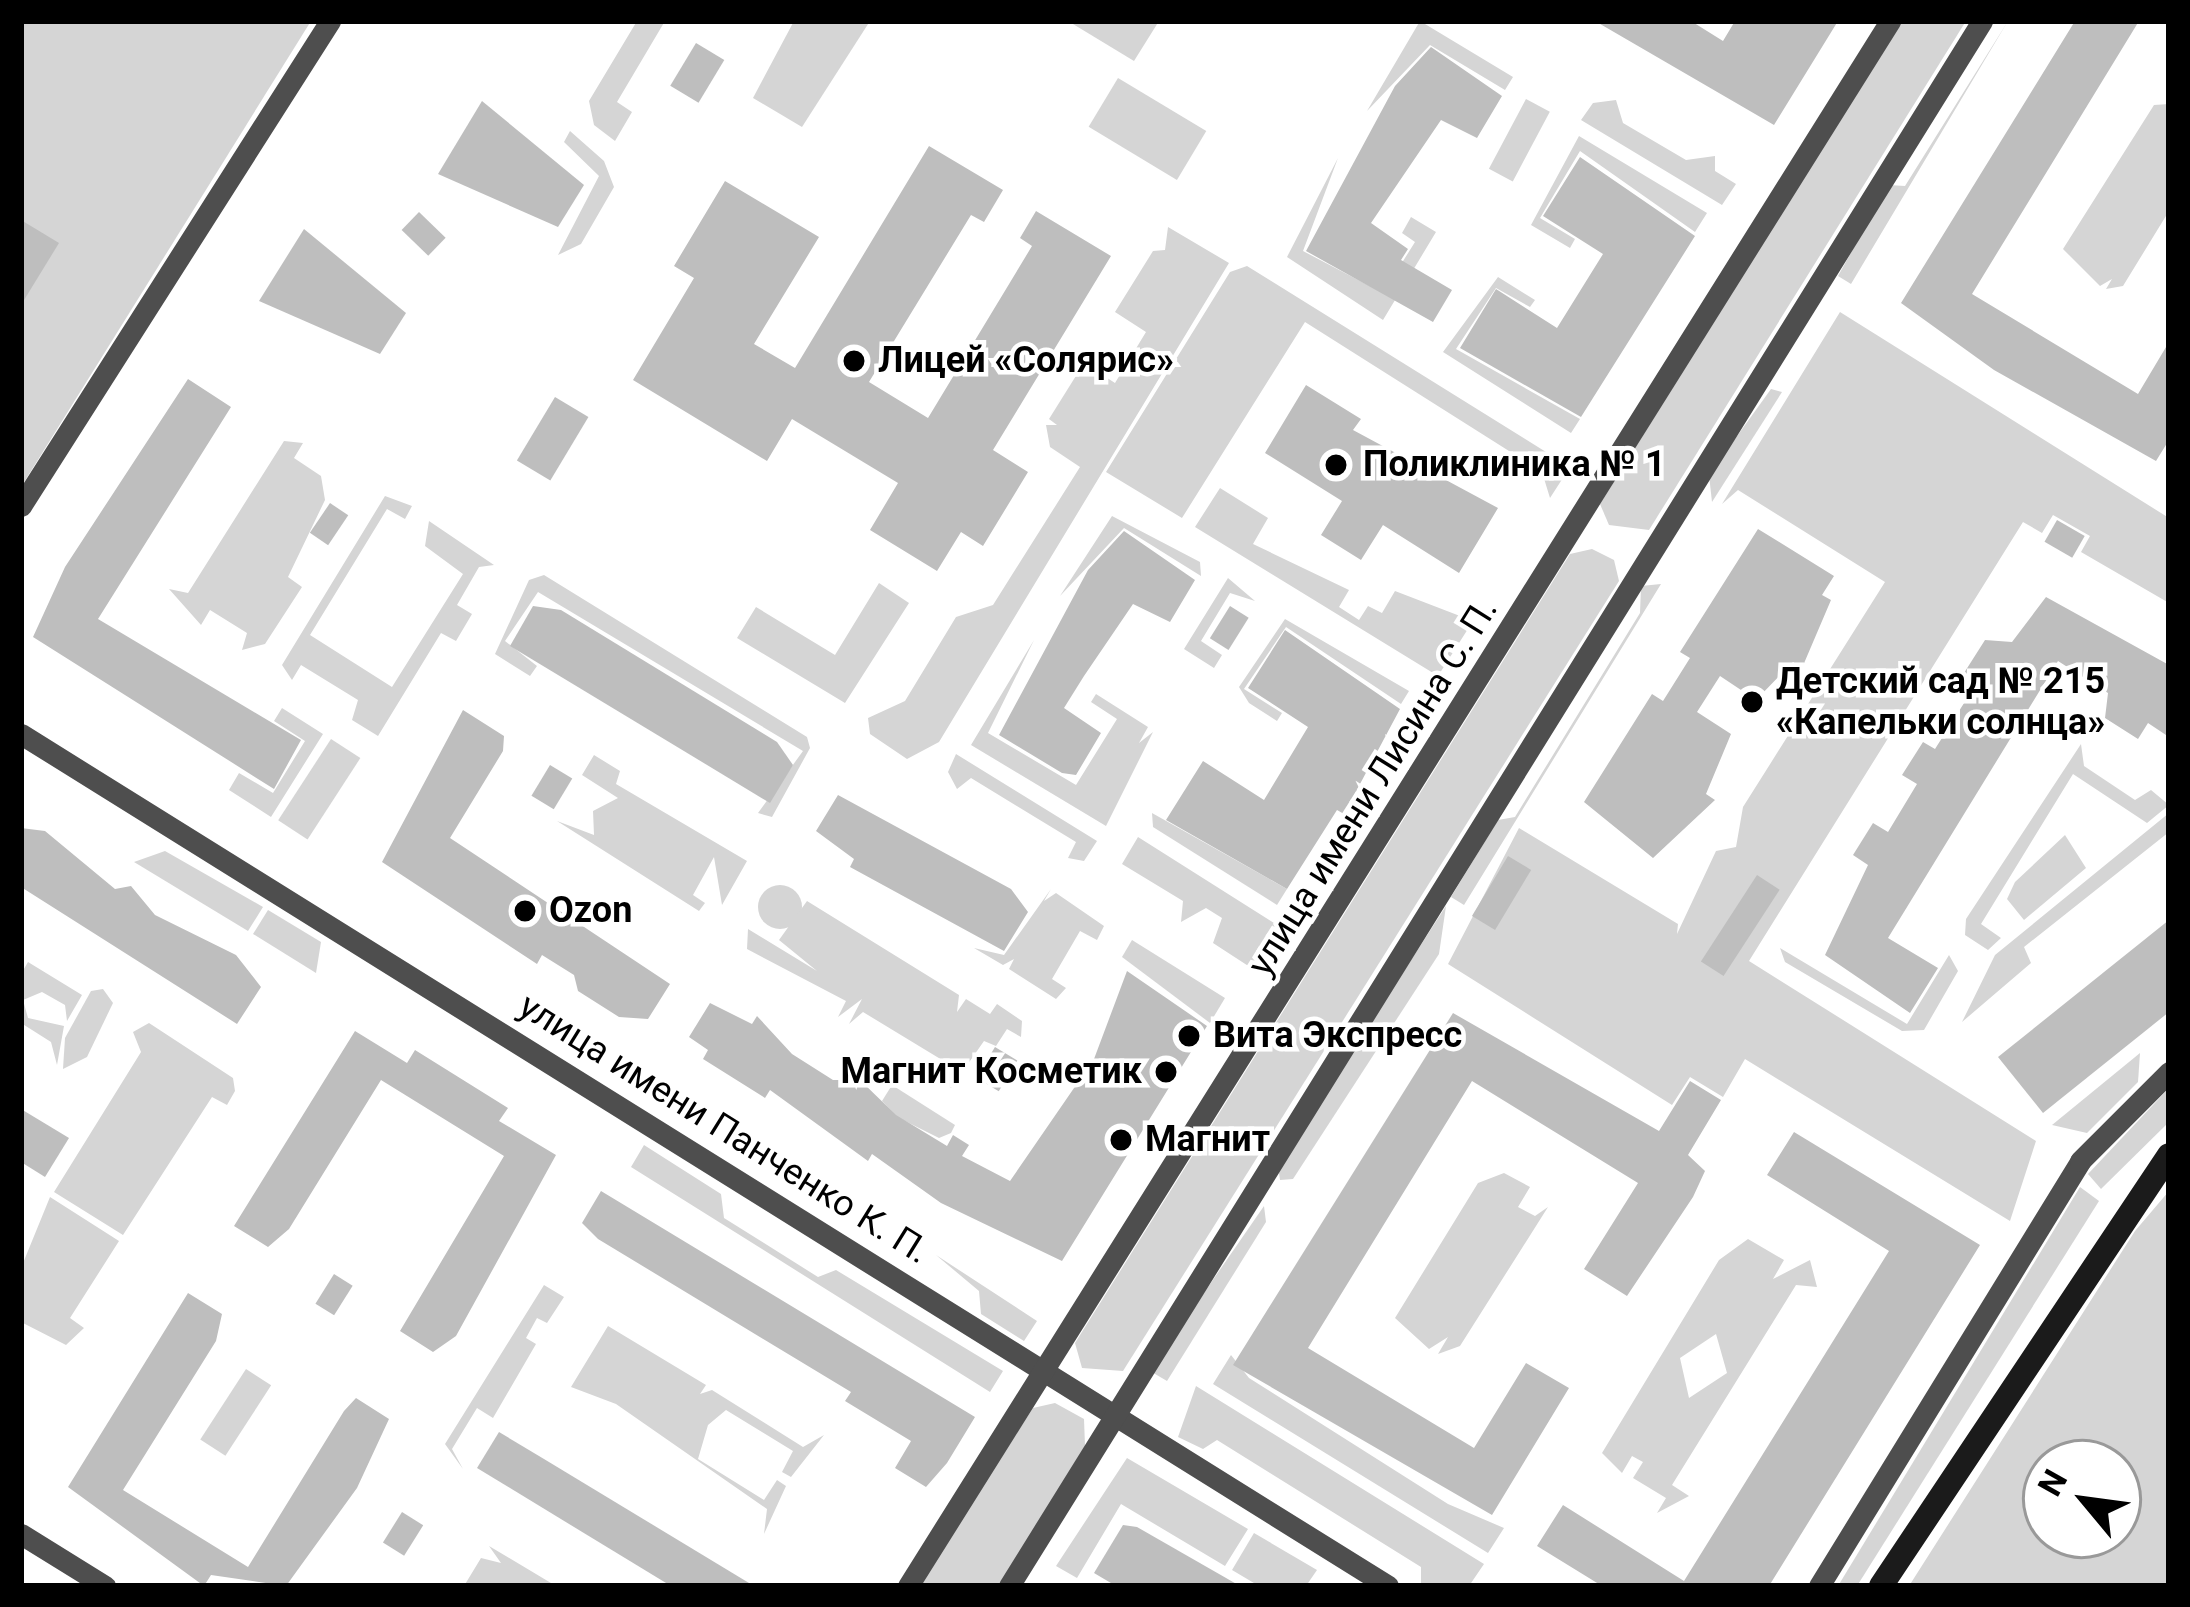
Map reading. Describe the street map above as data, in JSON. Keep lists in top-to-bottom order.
{
  "streets": {
    "street": ["улица имени Лисина С. П.", "улица имени Панченко К. П."]
  },
  "crossings": [
    ["улица имени Лисина С. П.", "улица имени Панченко К. П."]
  ],
  "places": [
    "Лицей «Солярис»",
    "Поликлиника № 1",
    "Детский сад № 215 «Капельки солнца»",
    "Ozon",
    "Вита Экспресс",
    "Магнит Косметик",
    "Магнит"
  ],
  "north": "top left"
}
